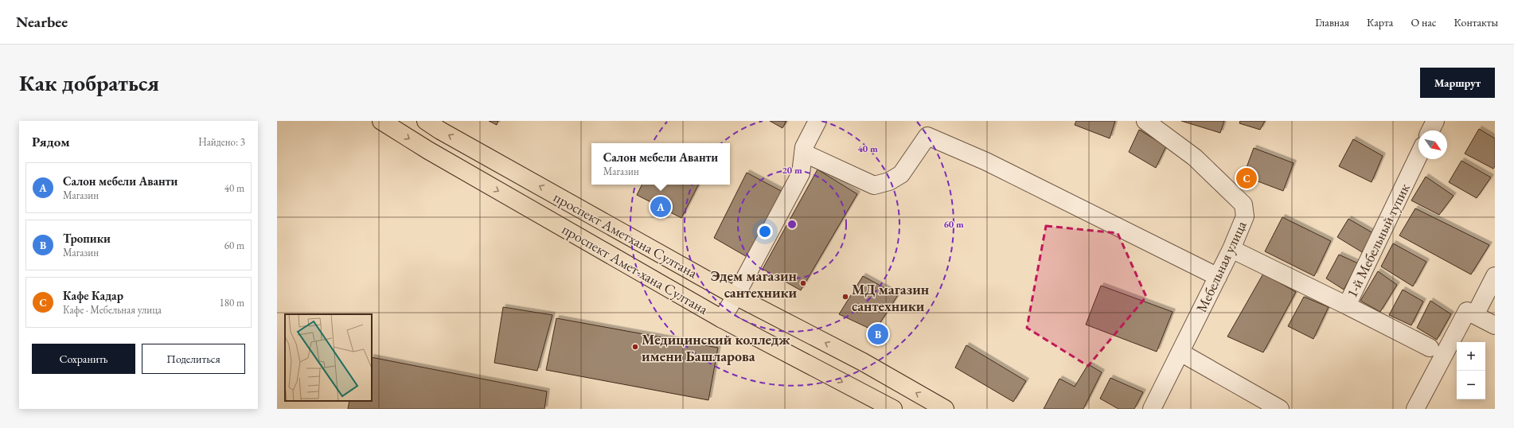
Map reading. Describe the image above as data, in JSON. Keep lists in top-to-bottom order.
{
  "streets": {
    "main road": ["проспект Аметхана Султана", "проспект Амет-хана Султана"],
    "street": ["1-й Мебельный тупик", "Мебельная улица"]
  },
  "crossings": [
    ["1-й Мебельный тупик", "Мебельная улица"]
  ],
  "one_way": ["проспект Аметхана Султана", "проспект Амет-хана Султана"],
  "places": ["Эдем магазин сантехники", "МД магазин сантехники", "Медицинский колледж имени Башларова"],
  "north": "bottom right",
  "page": {
    "header": "Nearbee",
    "nav": [
      "Главная",
      "Карта",
      "О нас",
      "Контакты"
    ],
    "buttons": [
      "Маршрут",
      ["Сохранить", "Поделиться"]
    ],
    "title": "Как добраться",
    "heading": ["Рядом", "Найдено: 3"],
    "popup": ["Салон мебели Аванти", "Магазин"],
    "list": [
      {
        "mark": "A",
        "name": "Салон мебели Аванти",
        "note": "Магазин",
        "value": "40 m"
      },
      {
        "mark": "B",
        "name": "Тропики",
        "note": "Магазин",
        "value": "60 m"
      },
      {
        "mark": "C",
        "name": "Кафе Кадар",
        "note": "Кафе · Мебельная улица",
        "value": "180 m"
      }
    ],
    "pins": ["C", "A", "B"],
    "map_buttons": ["+", "−"]
  },
  "rings": ["40 m", "20 m", "60 m"]
}
